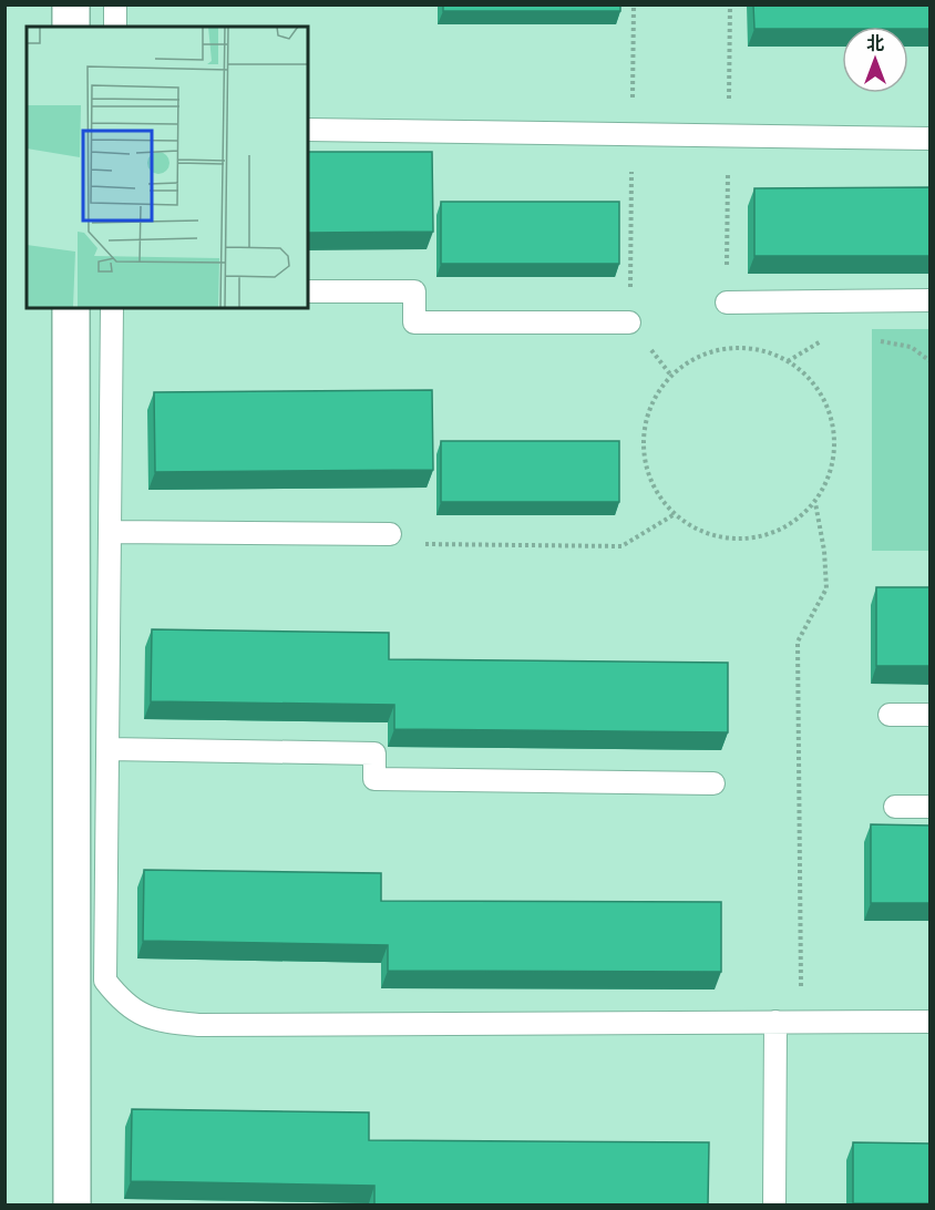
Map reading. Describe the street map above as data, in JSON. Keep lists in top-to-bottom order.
{
  "north": "top"
}
